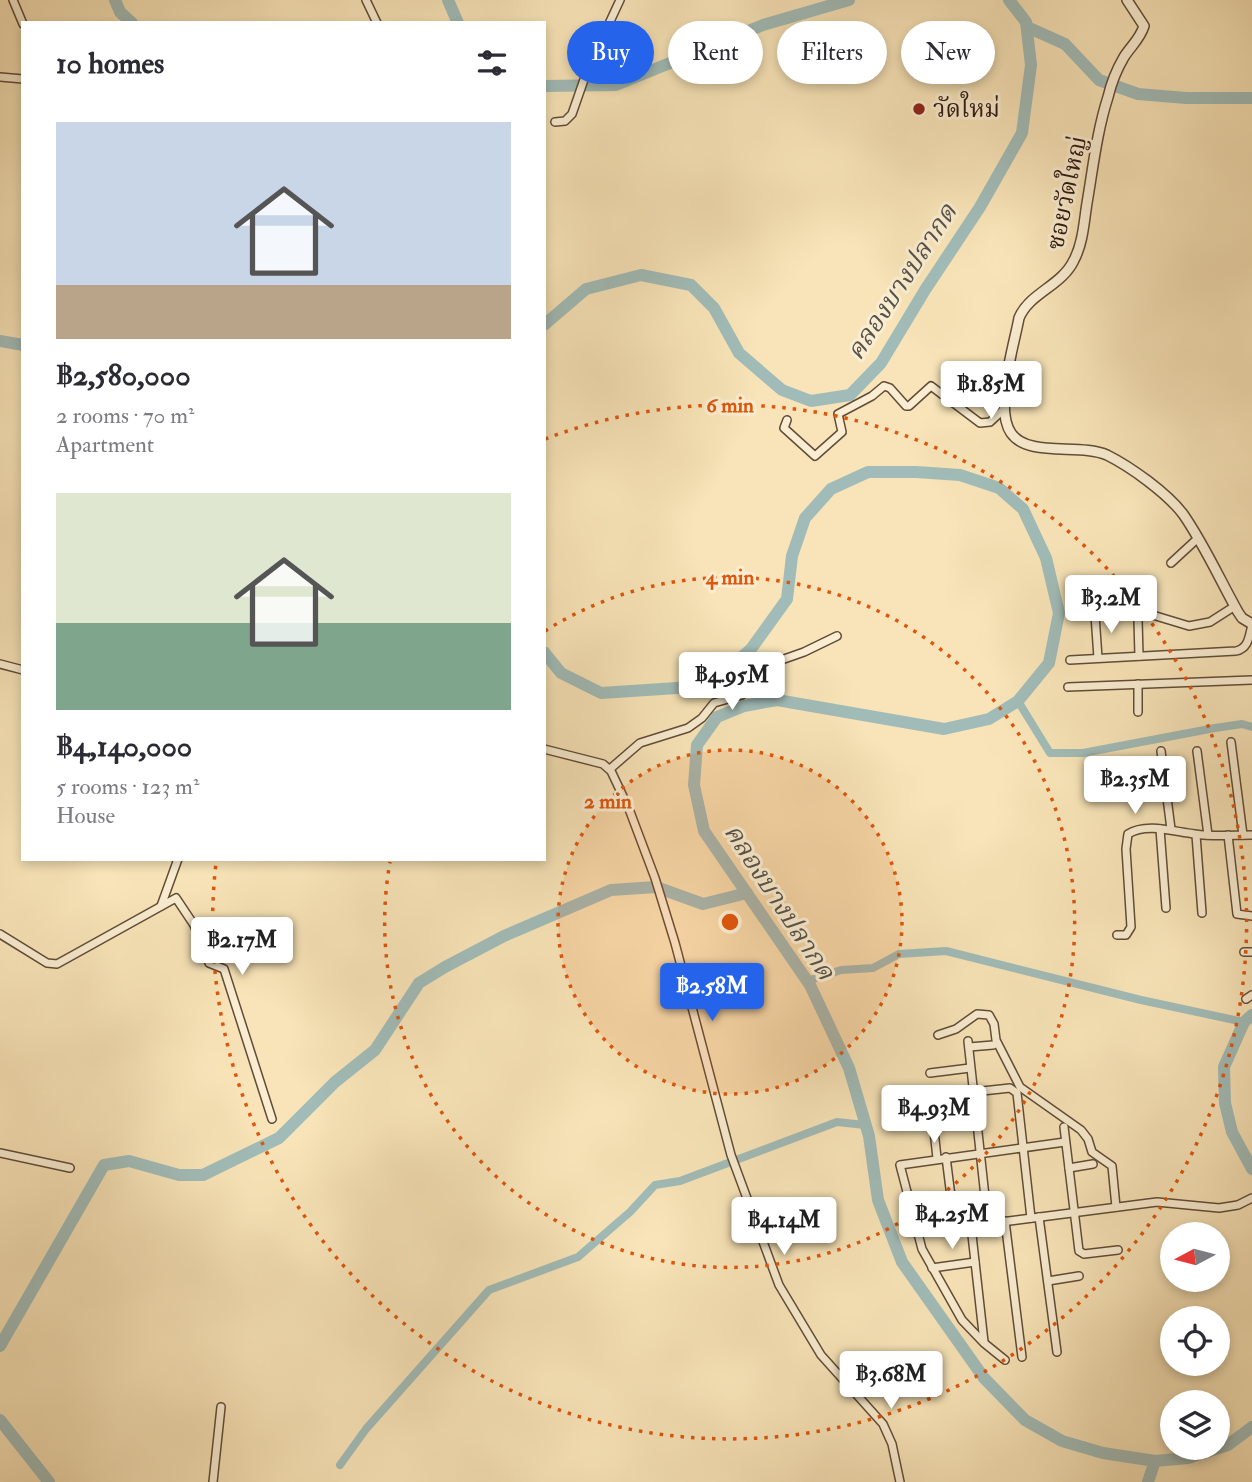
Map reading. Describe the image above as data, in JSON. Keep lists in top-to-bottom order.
{
  "streets": {
    "street": ["ซอยวัดใหญ่"]
  },
  "water": ["คลองบางปลากด"],
  "places": ["วัดใหม่"],
  "north": "left",
  "page": {
    "chip": [
      "Buy",
      "Rent",
      "Filters",
      "New"
    ],
    "heading": "10 homes",
    "list": [
      {
        "name": "฿2,580,000",
        "note": "2 rooms · 70 m² · Apartment"
      },
      {
        "name": "฿4,140,000",
        "note": "5 rooms · 123 m² · House"
      }
    ],
    "price": [
      "฿1.85M",
      "฿3.2M",
      "฿4.95M",
      "฿2.35M",
      "฿2.17M",
      "฿2.58M",
      "฿4.93M",
      "฿4.25M",
      "฿4.14M",
      "฿3.68M"
    ]
  },
  "rings": ["6 min", "4 min", "2 min"]
}
